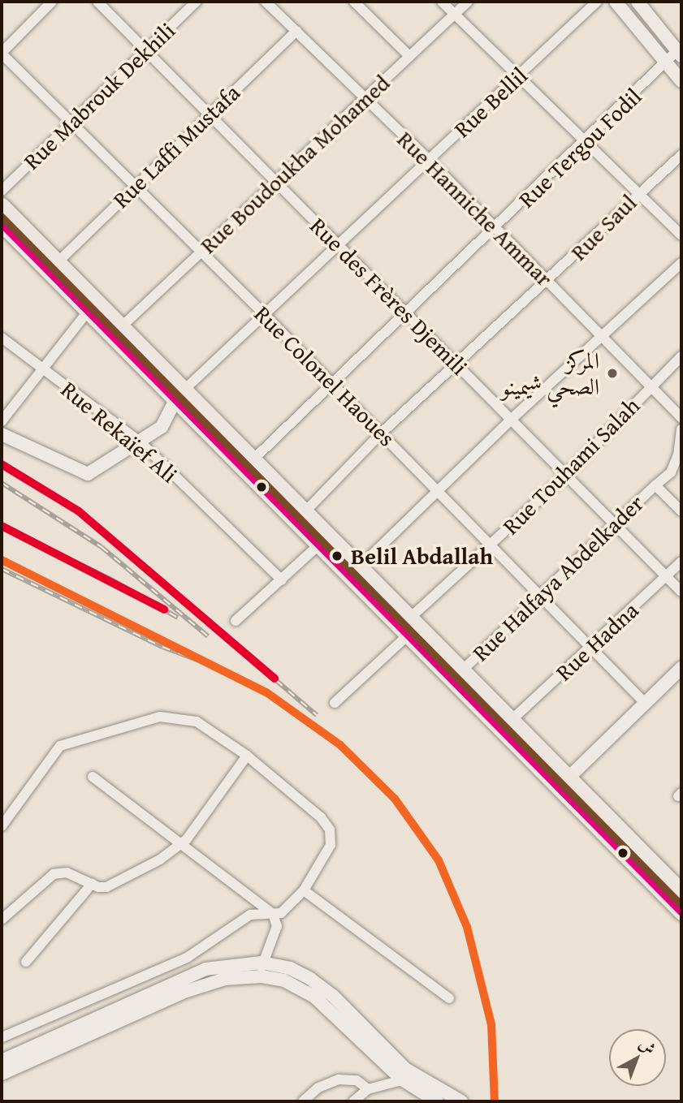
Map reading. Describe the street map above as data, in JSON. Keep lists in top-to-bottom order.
{
  "streets": {
    "street": [
      "Rue Mabrouk Dekhili",
      "Rue Bellil",
      "Rue Laffi Mustafa",
      "Rue Tergou Fodil",
      "Rue Boudoukha Mohamed",
      "Rue Hanniche Ammar",
      "Rue Saul",
      "Rue des Frères Djemili",
      "Rue Colonel Haoues",
      "Rue Rekaïef Ali",
      "Rue Touhami Salah",
      "Rue Halfaya Abdelkader",
      "Rue Hadna"
    ]
  },
  "crossings": [
    ["Rue Mabrouk Dekhili", "Rue des Frères Djemili"],
    ["Rue Mabrouk Dekhili", "Rue Colonel Haoues"],
    ["Rue Bellil", "Rue Hanniche Ammar"],
    ["Rue Bellil", "Rue des Frères Djemili"],
    ["Rue Bellil", "Rue Colonel Haoues"],
    ["Rue Laffi Mustafa", "Rue Hanniche Ammar"],
    ["Rue Laffi Mustafa", "Rue des Frères Djemili"],
    ["Rue Laffi Mustafa", "Rue Colonel Haoues"],
    ["Rue Tergou Fodil", "Rue Hanniche Ammar"],
    ["Rue Tergou Fodil", "Rue des Frères Djemili"],
    ["Rue Tergou Fodil", "Rue Colonel Haoues"],
    ["Rue Boudoukha Mohamed", "Rue Hanniche Ammar"],
    ["Rue Boudoukha Mohamed", "Rue des Frères Djemili"],
    ["Rue Boudoukha Mohamed", "Rue Colonel Haoues"],
    ["Rue Hanniche Ammar", "Rue Saul"],
    ["Rue Hanniche Ammar", "Rue Touhami Salah"],
    ["Rue Saul", "Rue des Frères Djemili"],
    ["Rue Saul", "Rue Colonel Haoues"],
    ["Rue des Frères Djemili", "Rue Touhami Salah"],
    ["Rue des Frères Djemili", "Rue Halfaya Abdelkader"],
    ["Rue des Frères Djemili", "Rue Hadna"],
    ["Rue Colonel Haoues", "Rue Touhami Salah"],
    ["Rue Colonel Haoues", "Rue Halfaya Abdelkader"],
    ["Rue Colonel Haoues", "Rue Hadna"]
  ],
  "places": ["المركز الصحي شيمينو", "Belil Abdallah"],
  "north": "top right"
}
